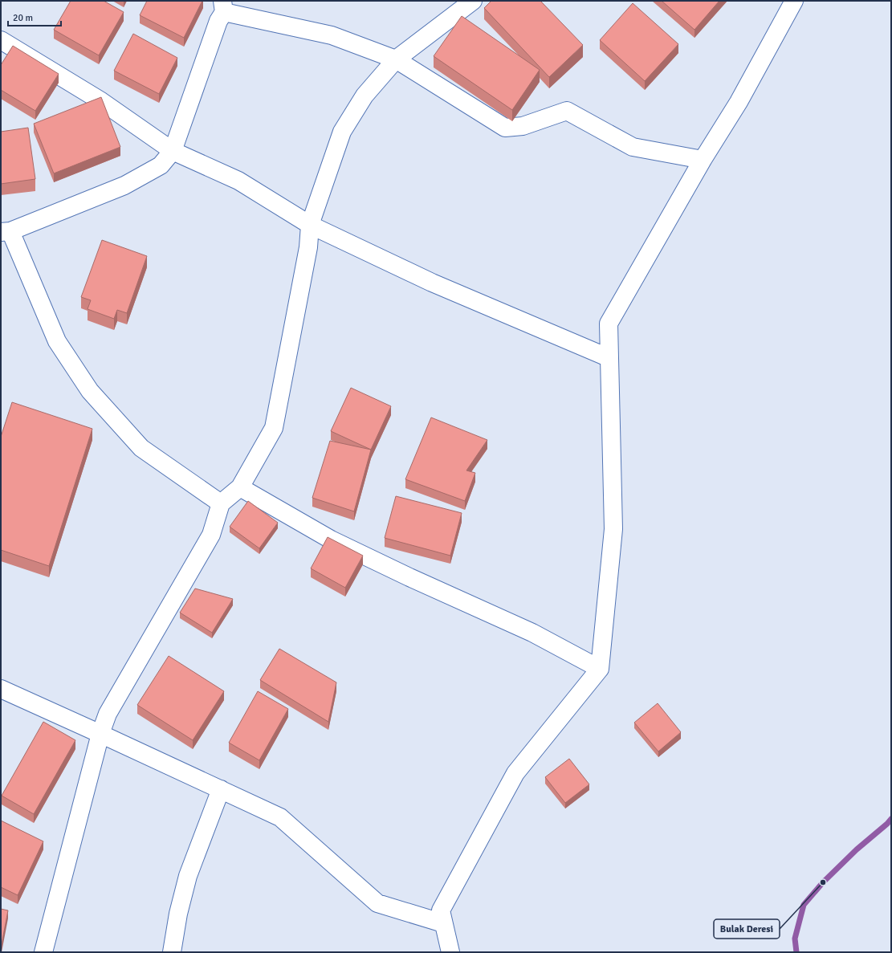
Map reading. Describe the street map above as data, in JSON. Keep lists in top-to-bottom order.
{
  "places": ["Bulak Deresi"],
  "scale_bar": "20 m"
}
